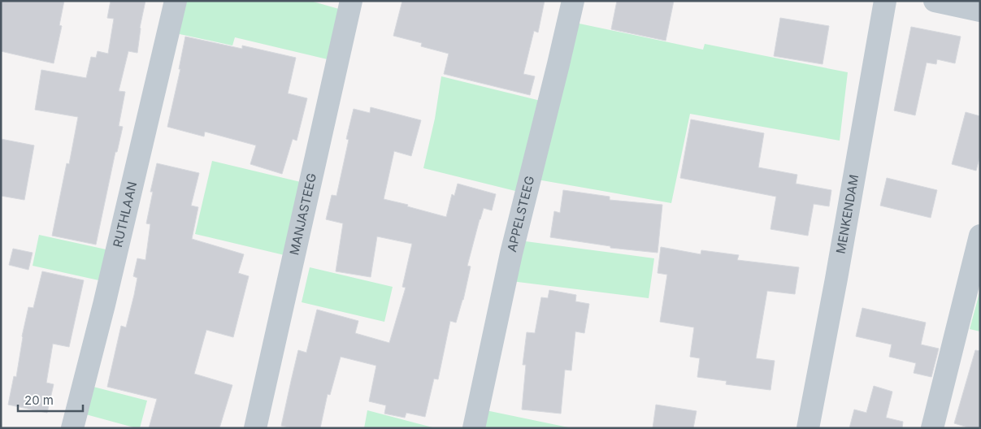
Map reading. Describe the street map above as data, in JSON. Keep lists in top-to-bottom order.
{
  "streets": {
    "street": [
      "APPELSTEEG",
      "RUTHLAAN",
      "MANJASTEEG",
      "MENKENDAM"
    ]
  },
  "scale_bar": "20 m"
}
